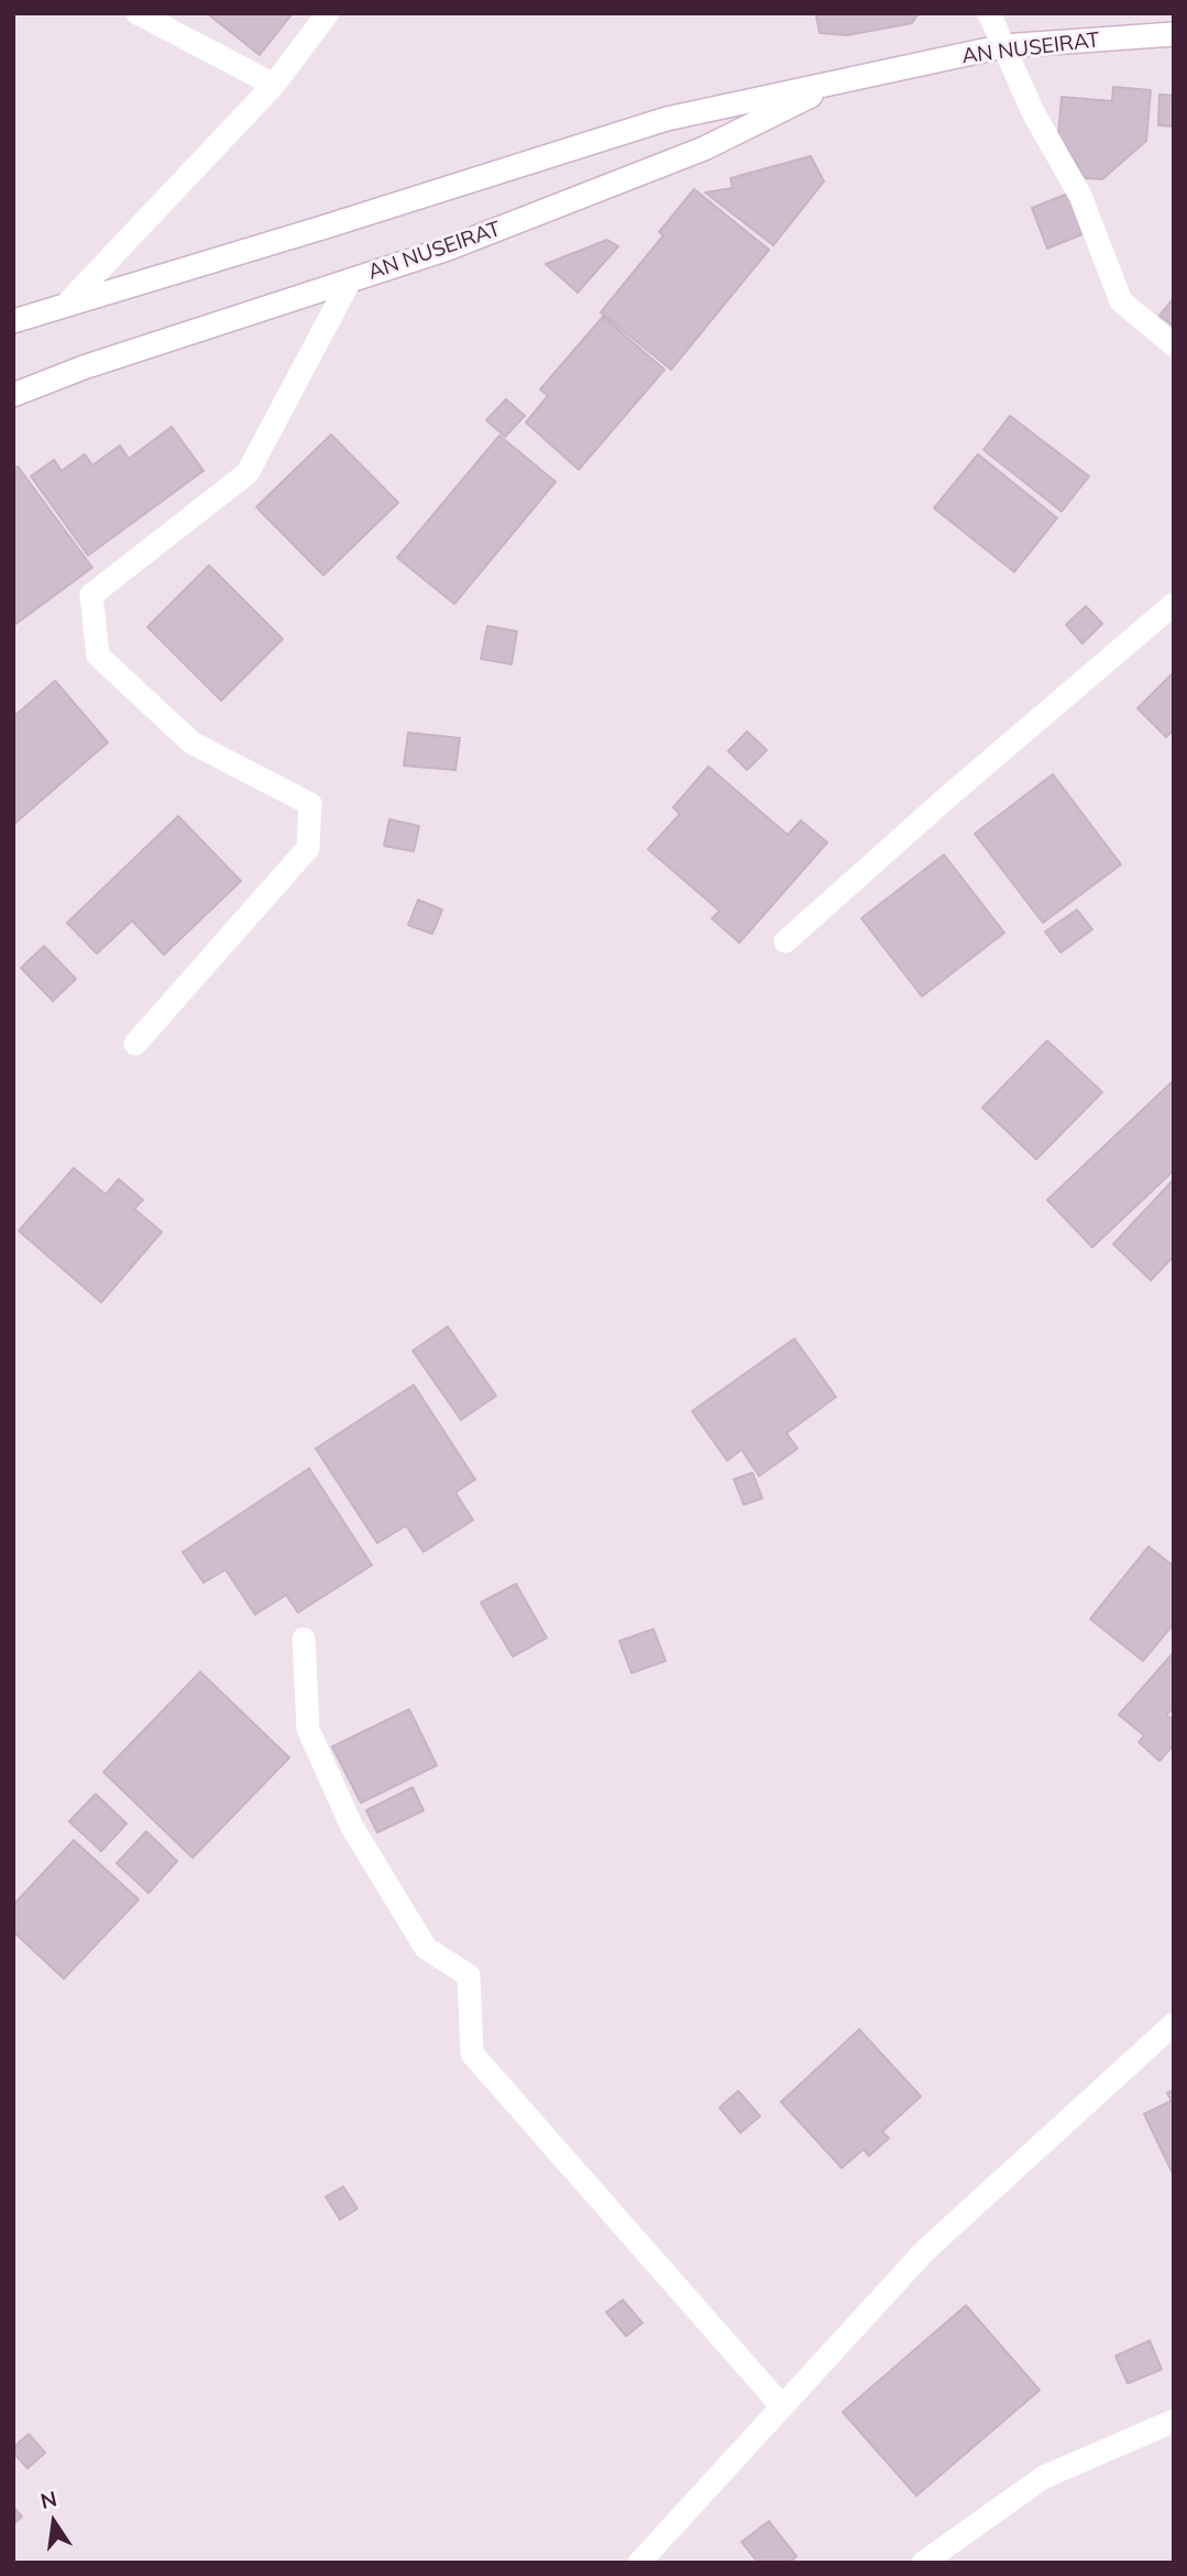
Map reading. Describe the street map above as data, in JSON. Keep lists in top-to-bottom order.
{
  "streets": {
    "street": ["AN NUSEIRAT"]
  },
  "north": "top"
}
